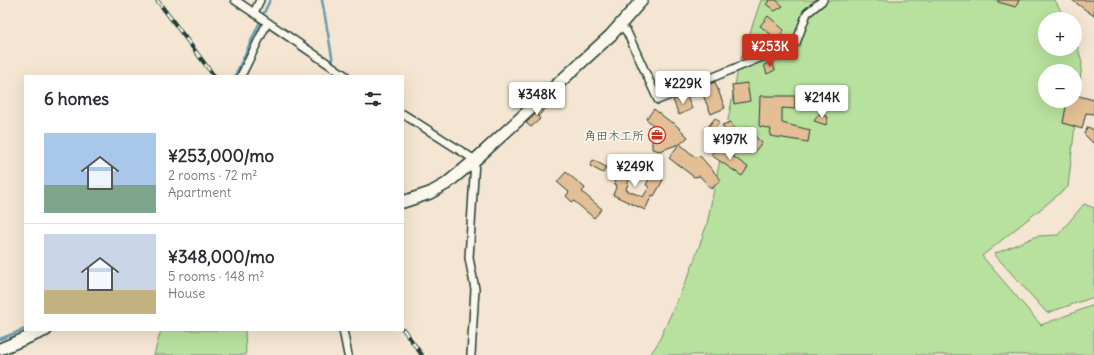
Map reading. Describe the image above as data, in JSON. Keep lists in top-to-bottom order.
{
  "places": {
    "office": ["角田木工所"]
  },
  "page": {
    "map_buttons": ["+", "−"],
    "price": [
      "¥253K",
      "¥229K",
      "¥348K",
      "¥214K",
      "¥197K",
      "¥249K"
    ],
    "heading": "6 homes",
    "list": [
      {
        "name": "¥253,000/mo",
        "note": "2 rooms · 72 m² · Apartment"
      },
      {
        "name": "¥348,000/mo",
        "note": "5 rooms · 148 m² · House"
      }
    ]
  }
}
